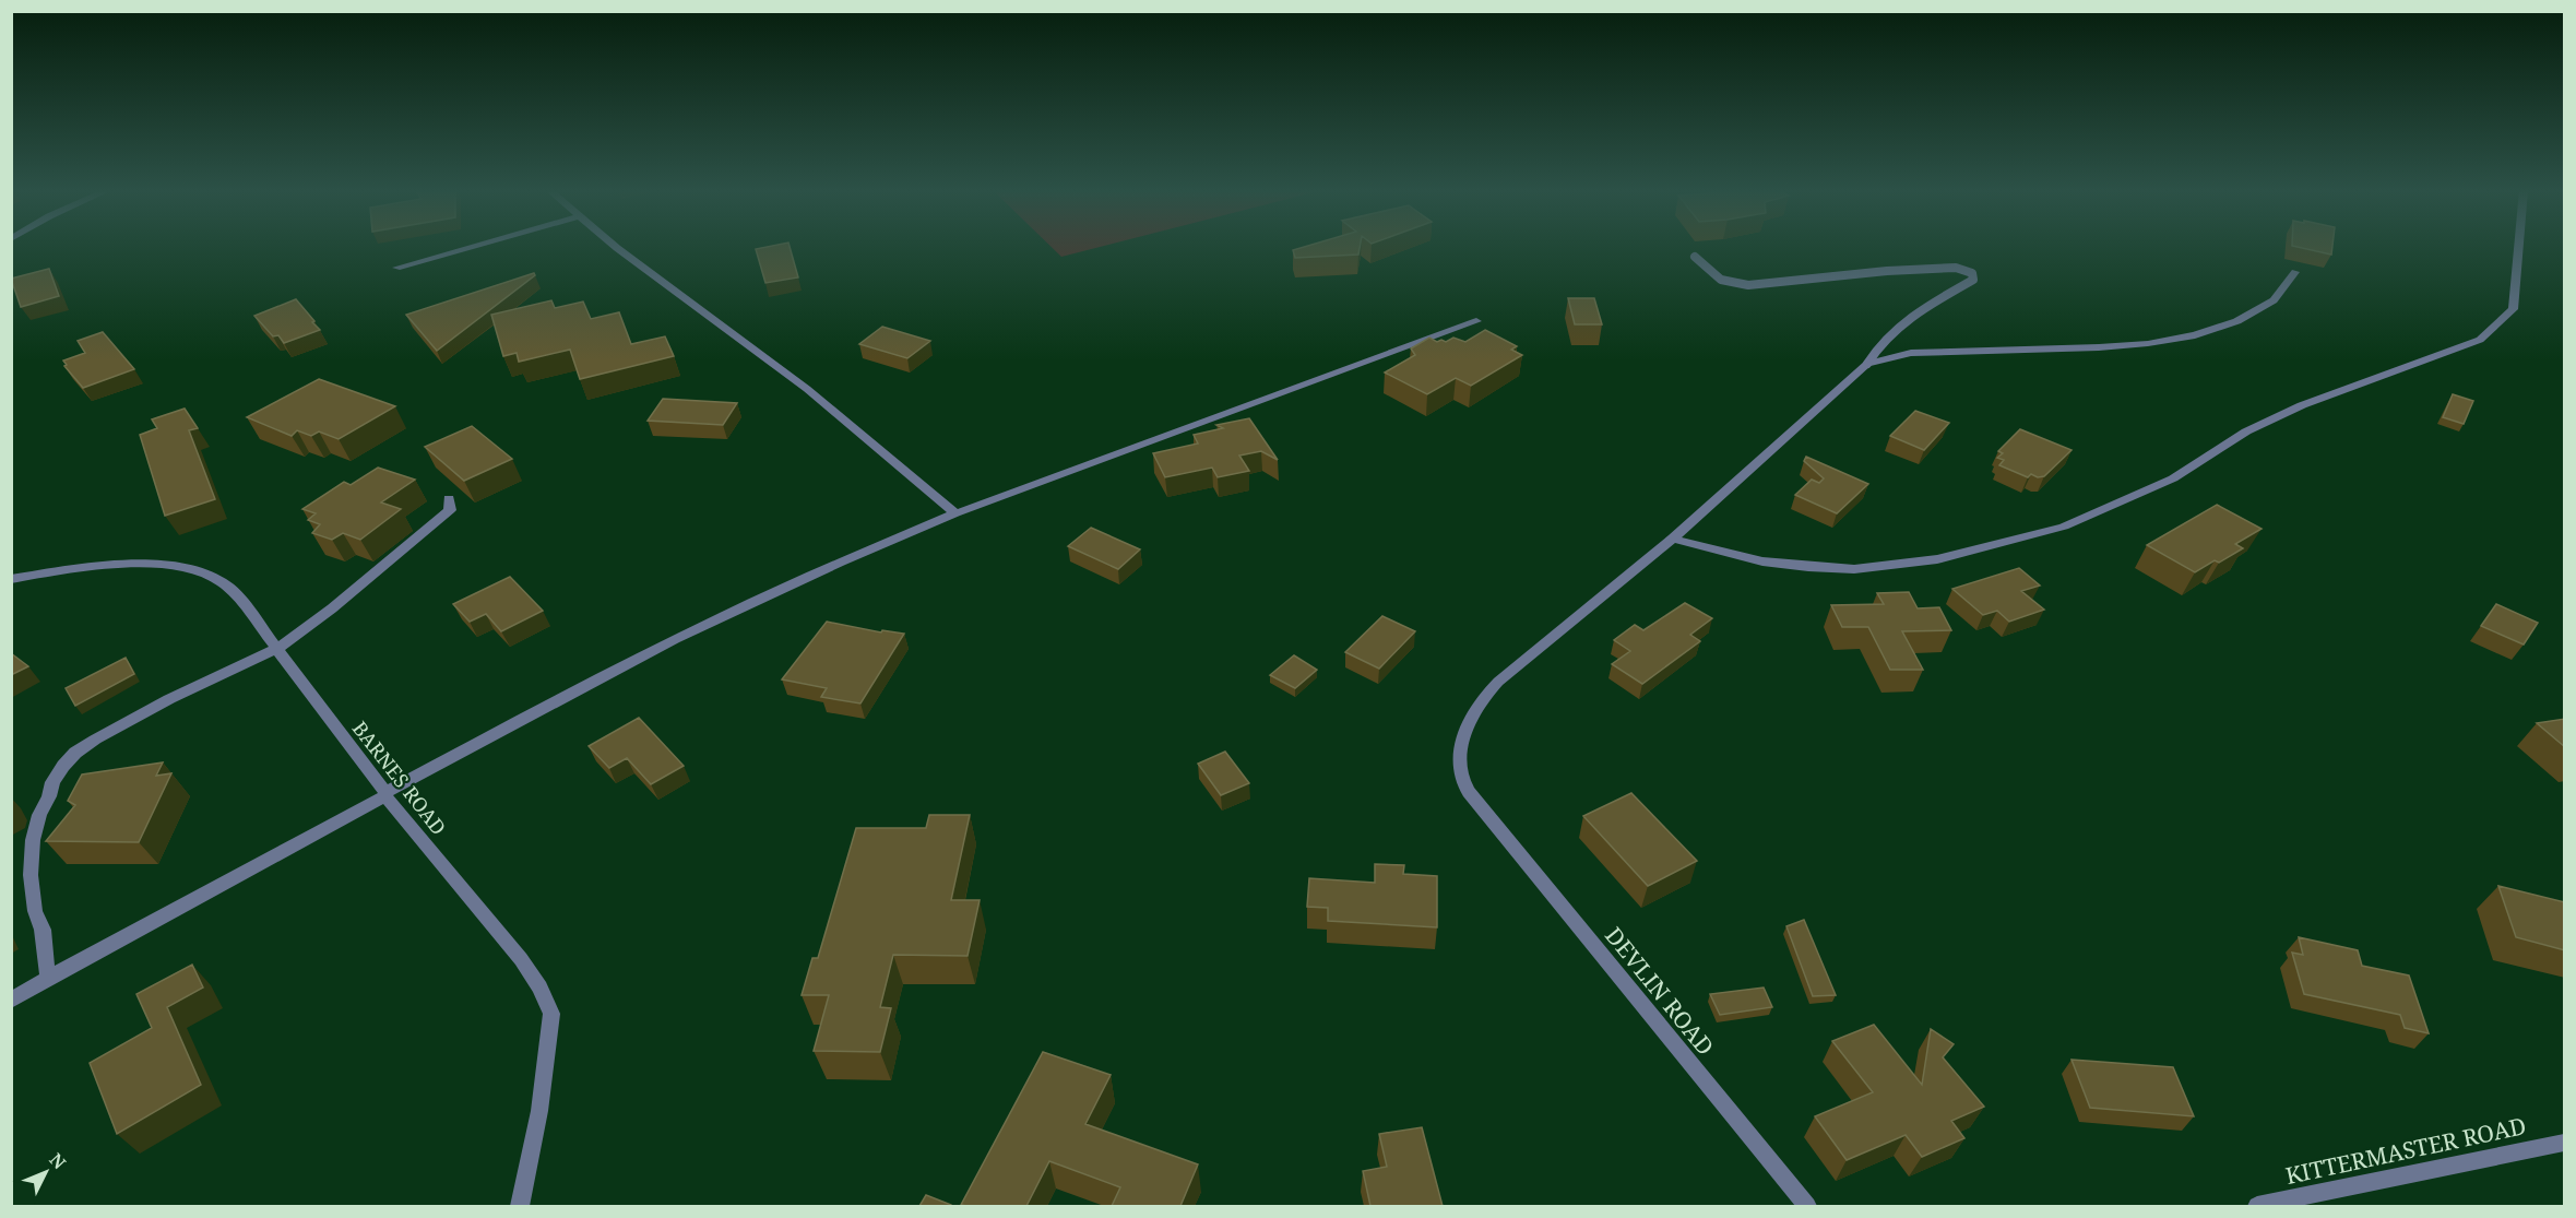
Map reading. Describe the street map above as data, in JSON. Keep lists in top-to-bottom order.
{
  "streets": {
    "street": ["BARNES ROAD", "DEVLIN ROAD", "KITTERMASTER ROAD"]
  },
  "north": "top right"
}
